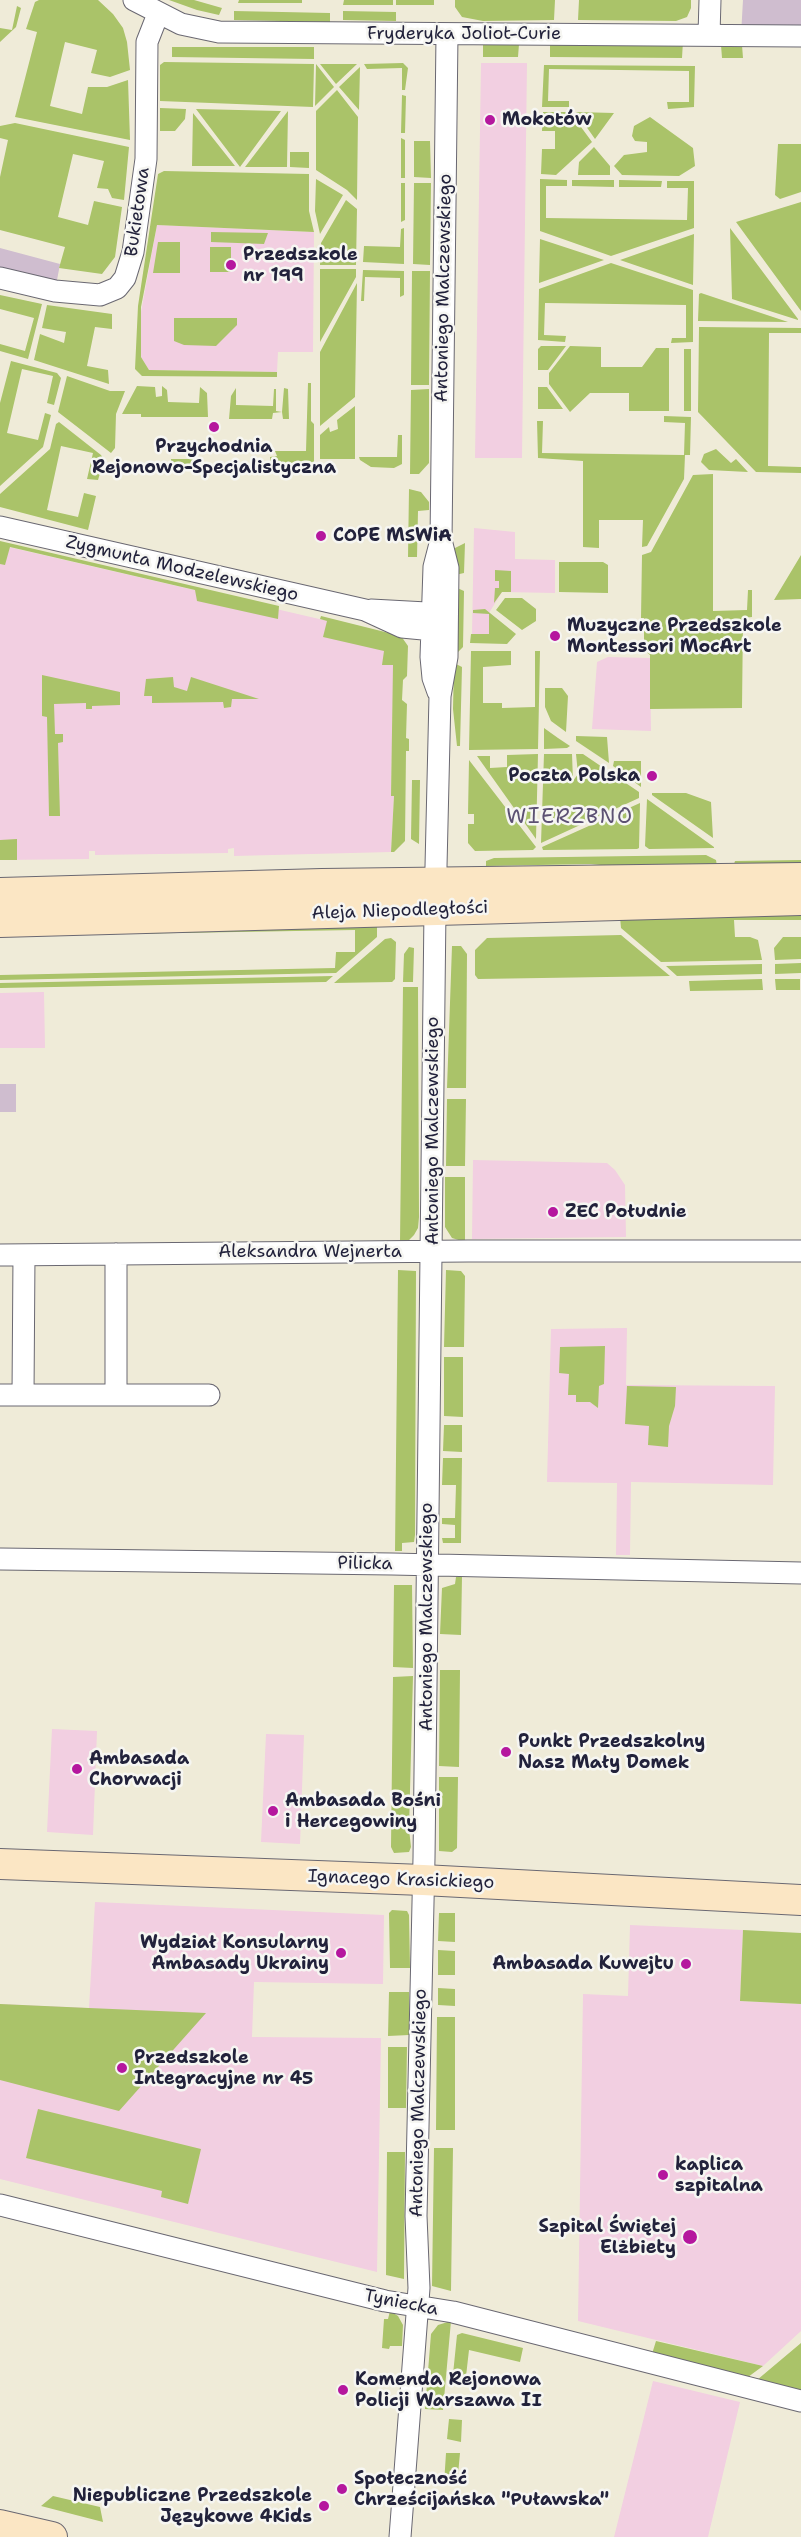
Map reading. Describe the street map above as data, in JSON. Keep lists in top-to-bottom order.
{
  "streets": {
    "main road": ["Aleja Niepodległości", "Ignacego Krasickiego"],
    "street": [
      "Fryderyka Joliot-Curie",
      "Bukietowa",
      "Antoniego Malczewskiego",
      "Zygmunta Modzelewskiego",
      "Aleksandra Wejnerta",
      "Pilicka",
      "Tyniecka"
    ]
  },
  "crossings": [
    ["Fryderyka Joliot-Curie", "Bukietowa"],
    ["Fryderyka Joliot-Curie", "Antoniego Malczewskiego"],
    ["Antoniego Malczewskiego", "Zygmunta Modzelewskiego"],
    ["Antoniego Malczewskiego", "Aleja Niepodległości"],
    ["Antoniego Malczewskiego", "Aleksandra Wejnerta"],
    ["Antoniego Malczewskiego", "Pilicka"],
    ["Antoniego Malczewskiego", "Ignacego Krasickiego"],
    ["Antoniego Malczewskiego", "Tyniecka"]
  ],
  "districts": ["WIERZBNO"],
  "places": [
    "Mokotów",
    "Przedszkole nr 199",
    "Przychodnia Rejonowo-Specjalistyczna",
    "COPE MSWiA",
    "Muzyczne Przedszkole Montessori MocArt",
    "Poczta Polska",
    "ZEC Południe",
    "Punkt Przedszkolny Nasz Mały Domek",
    "Ambasada Chorwacji",
    "Ambasada Bośni i Hercegowiny",
    "Wydział Konsularny Ambasady Ukrainy",
    "Ambasada Kuwejtu",
    "Przedszkole Integracyjne nr 45",
    "kaplica szpitalna",
    "Szpital Świętej Elżbiety",
    "Komenda Rejonowa Policji Warszawa II",
    "Społeczność Chrześcijańska \"Puławska\"",
    "Niepubliczne Przedszkole Językowe 4Kids"
  ]
}
